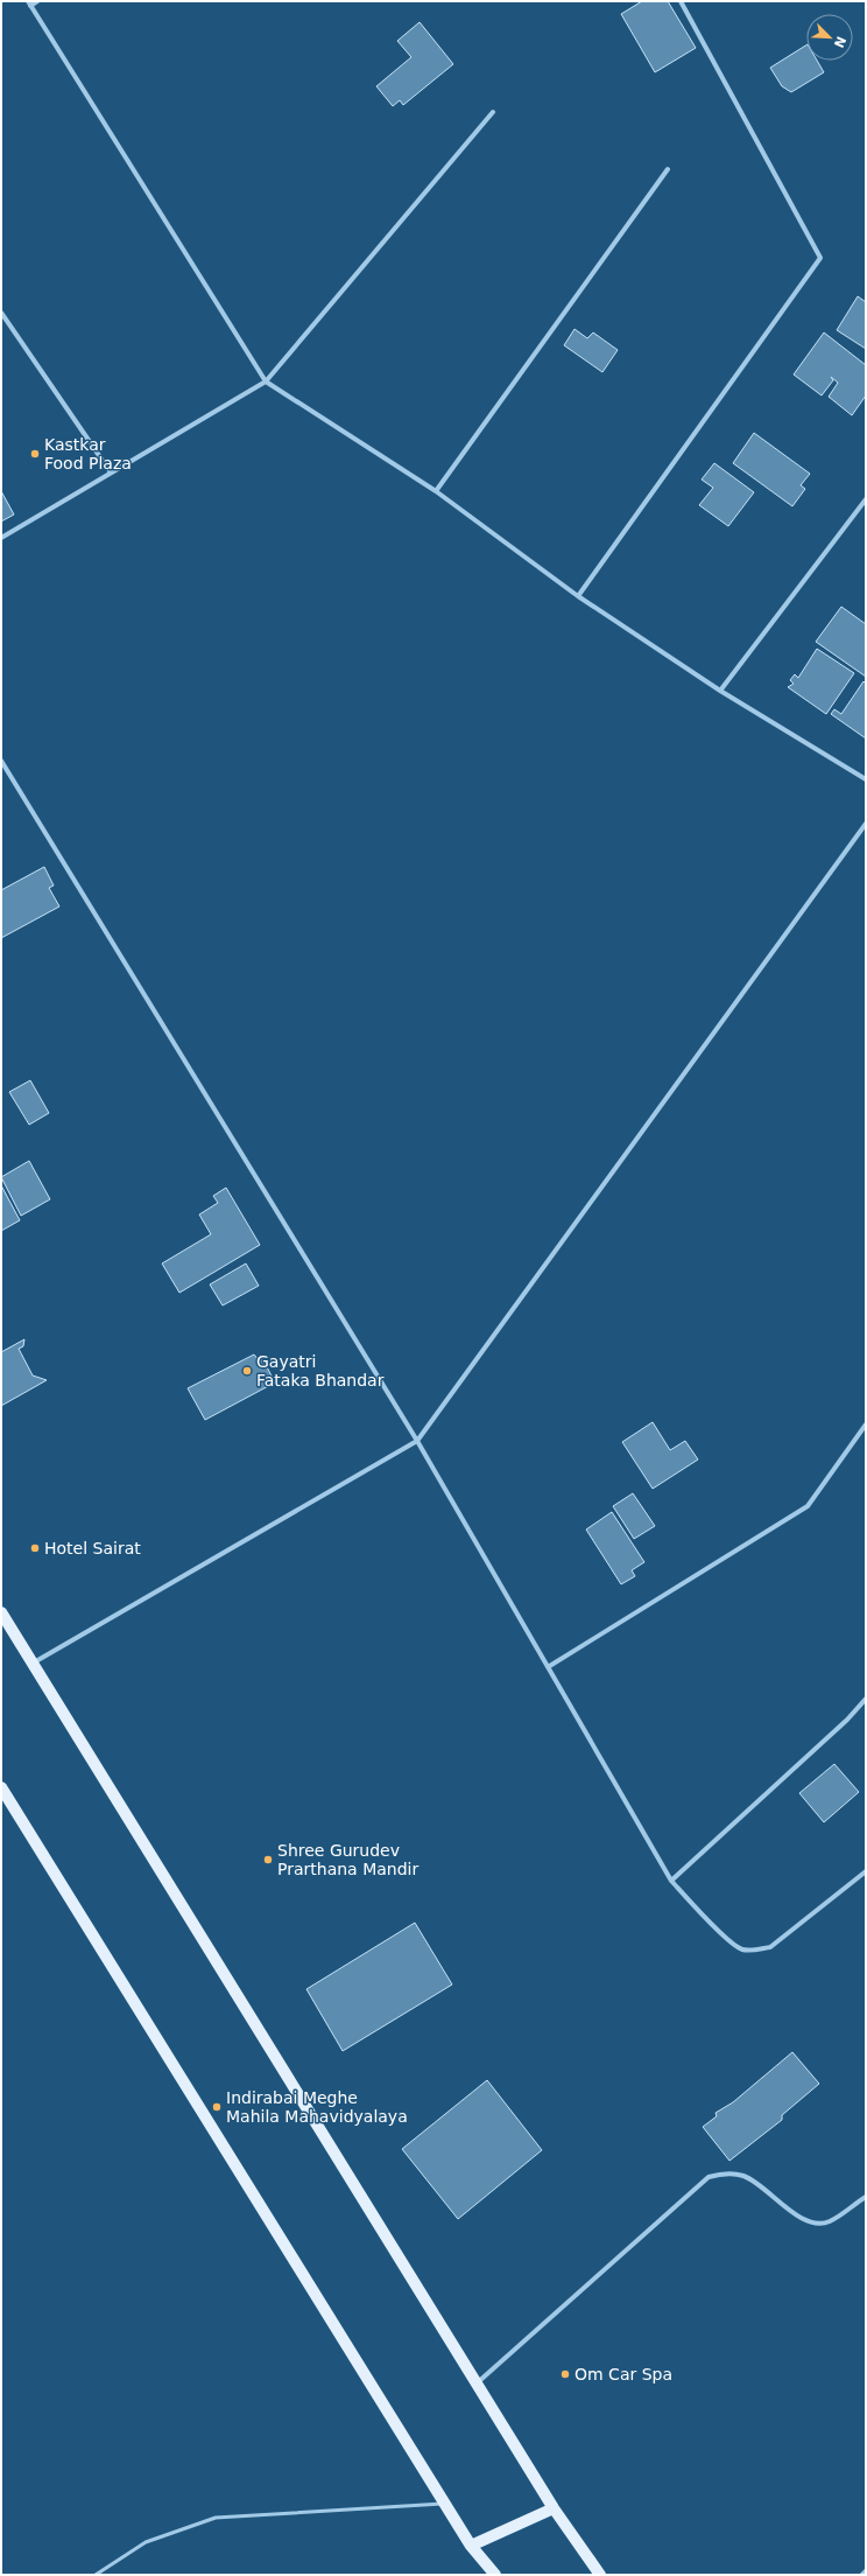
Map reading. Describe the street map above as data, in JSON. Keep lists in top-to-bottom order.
{
  "places": [
    "Kastkar Food Plaza",
    "Gayatri Fataka Bhandar",
    "Hotel Sairat",
    "Shree Gurudev Prarthana Mandir",
    "Indirabai Meghe Mahila Mahavidyalaya",
    "Om Car Spa"
  ],
  "north": "bottom right"
}
